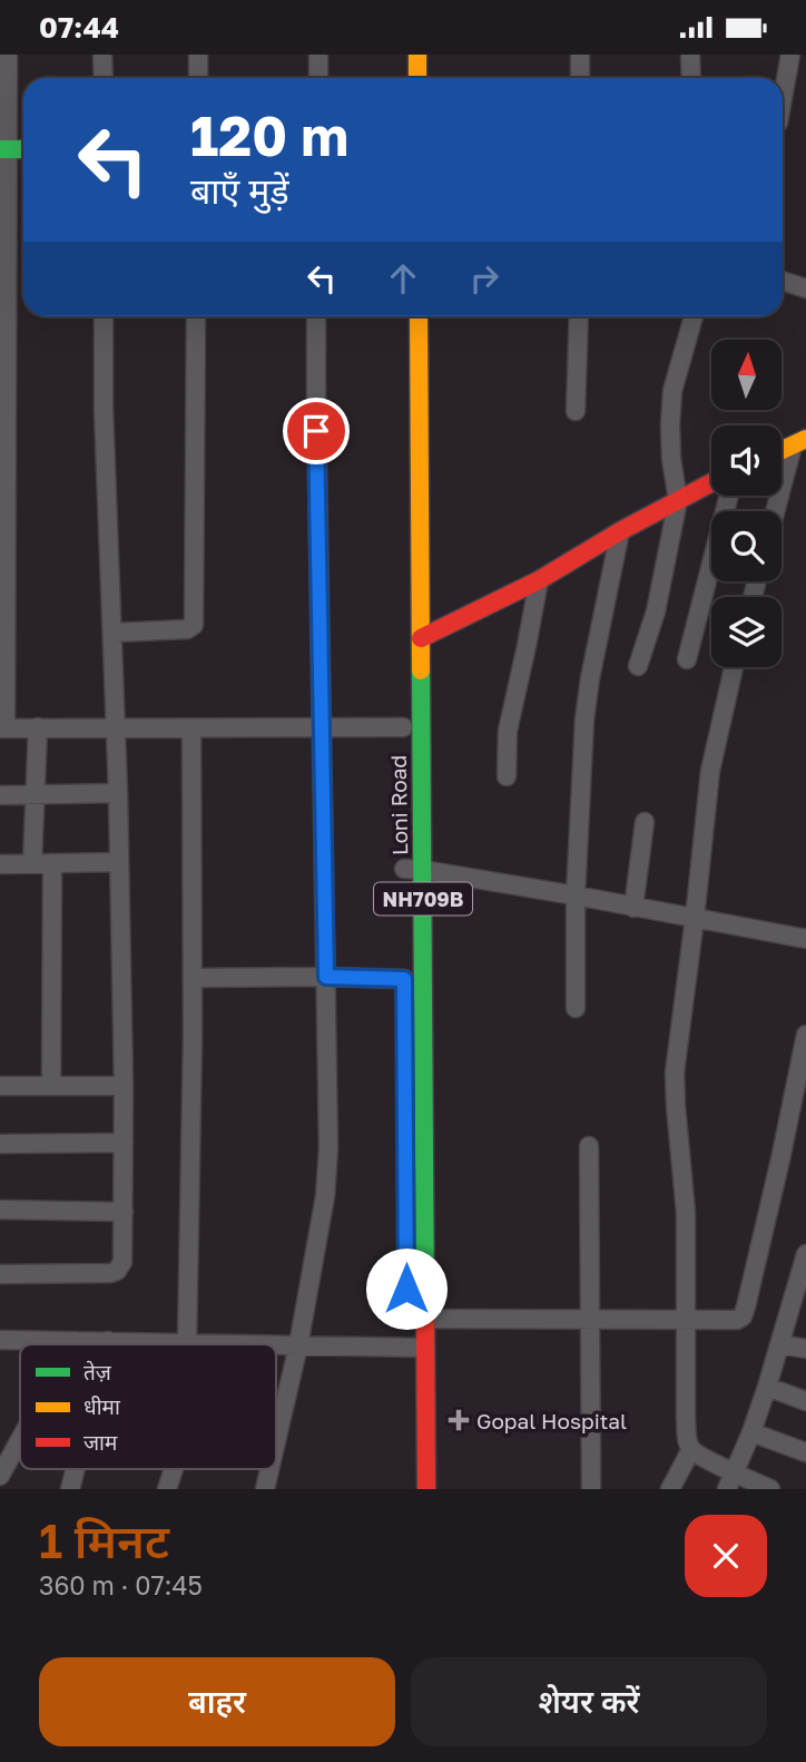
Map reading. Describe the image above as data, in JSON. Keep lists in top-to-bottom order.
{
  "streets": {
    "main road": ["Loni Road", "NH709B"]
  },
  "places": {
    "health": ["Gopal Hospital"]
  },
  "legend": ["तेज़", "धीमा", "जाम"],
  "north": "top",
  "page": {
    "status": "07:44",
    "turn": ["120 m", "बाएँ मुड़ें"],
    "heading": ["1 मिनट", "360 m · 07:45"],
    "buttons": ["बाहर", "शेयर करें"]
  }
}
